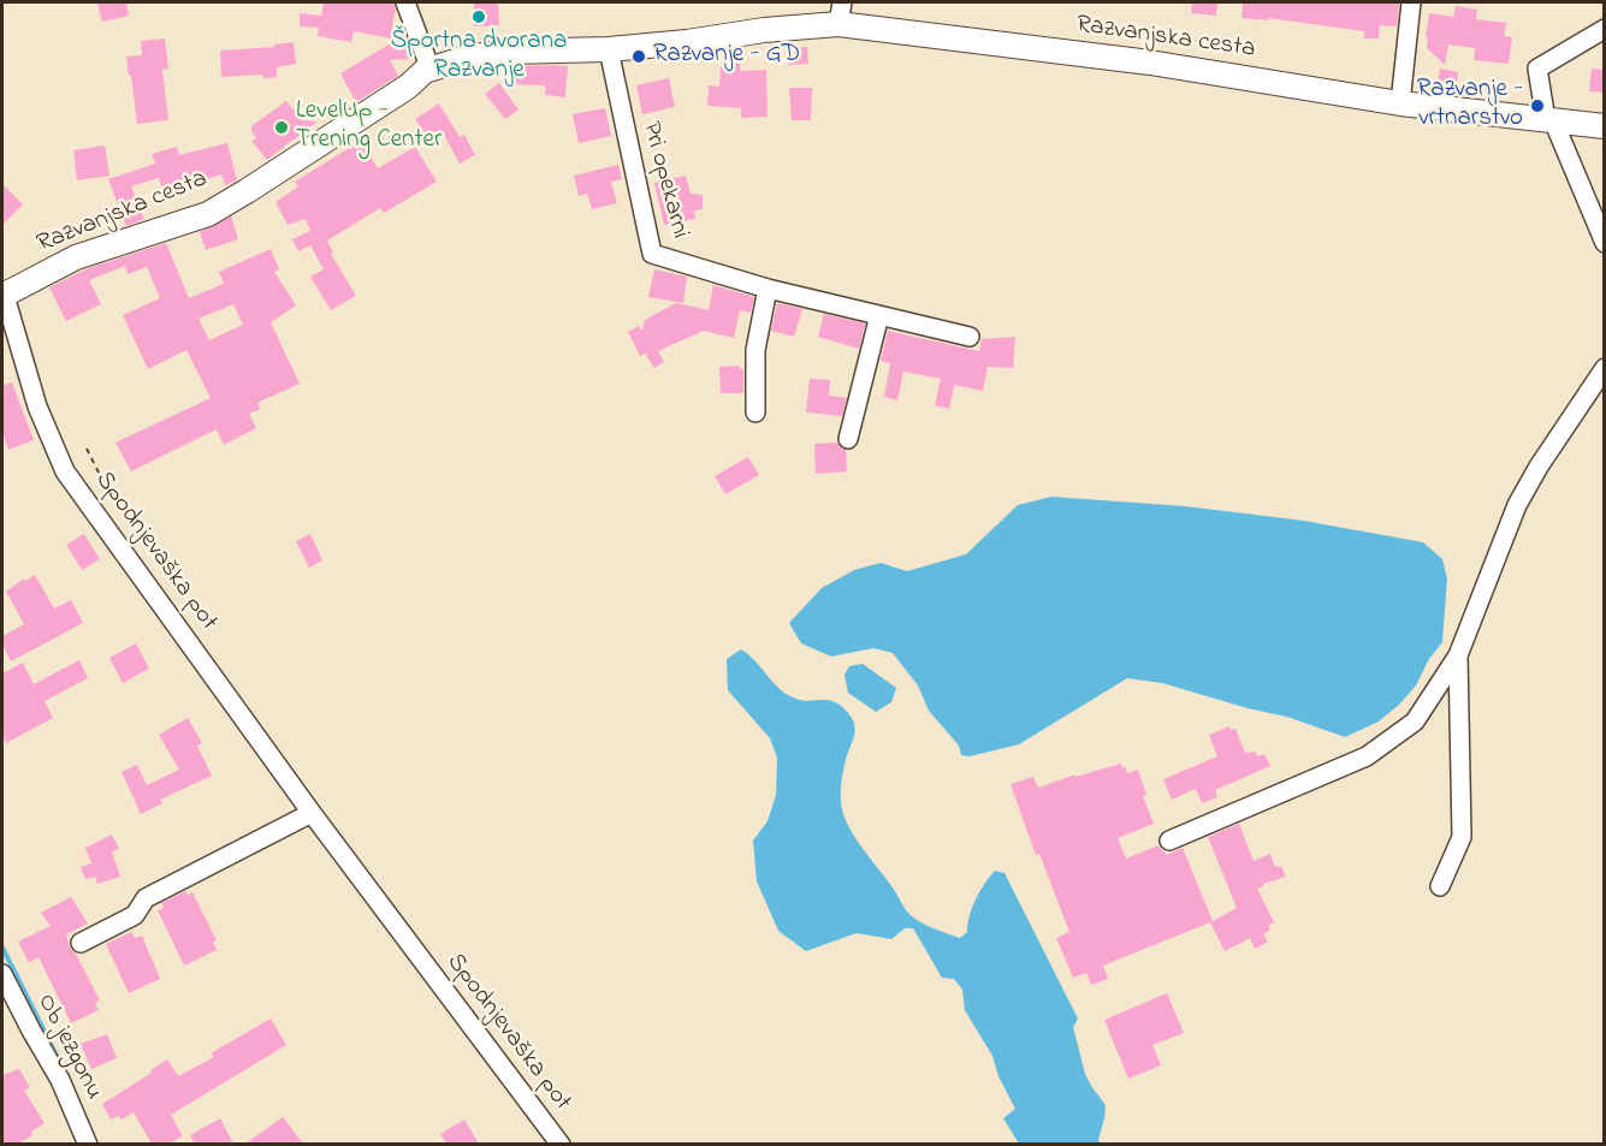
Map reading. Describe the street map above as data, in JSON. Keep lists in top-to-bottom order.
{
  "streets": {
    "street": [
      "Razvanjska cesta",
      "Pri opekarni",
      "Spodnjevaška pot",
      "Ob jezgonu"
    ]
  },
  "crossings": [
    ["Razvanjska cesta", "Pri opekarni"],
    ["Razvanjska cesta", "Spodnjevaška pot"]
  ],
  "places": [
    "Športna dvorana Razvanje",
    "Razvanje - GD",
    "Razvanje - vrtnarstvo",
    "LevelUp - Trening Center"
  ]
}
